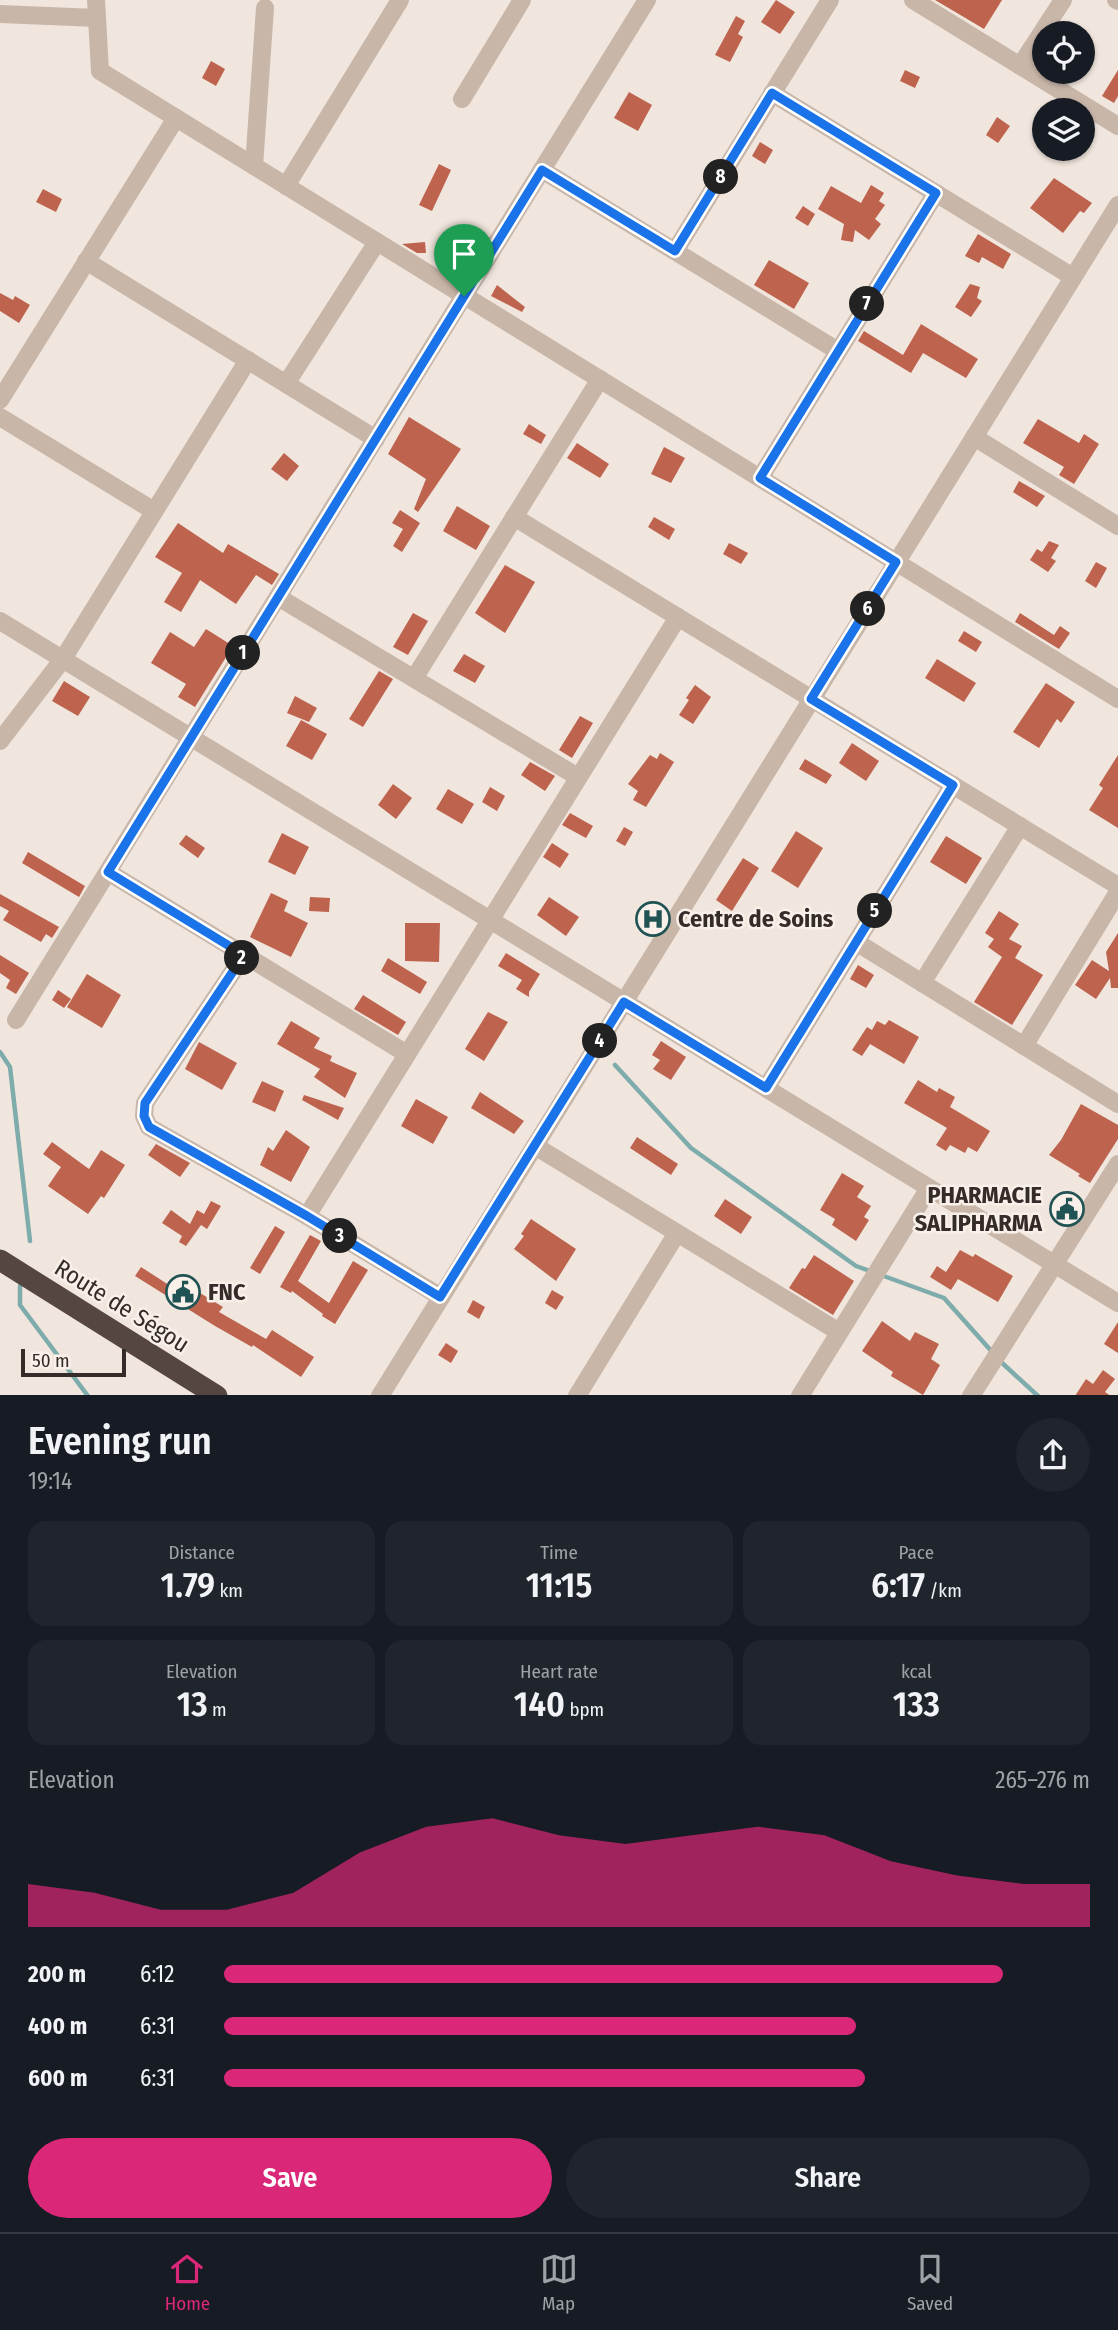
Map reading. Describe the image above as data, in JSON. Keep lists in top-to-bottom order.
{
  "streets": {
    "highway": ["Route de Ségou"]
  },
  "places": {
    "hospital": ["Centre de Soins"],
    "public building": ["PHARMACIE SALIPHARMA", "FNC"]
  },
  "scale_bar": "50 m",
  "page": {
    "pins": [
      "8",
      "7",
      "6",
      "1",
      "5",
      "2",
      "4",
      "3"
    ],
    "scale": "50 m",
    "heading": ["Evening run", "19:14"],
    "stats": [
      ["Distance", "1.79 km"],
      ["Time", "11:15"],
      ["Pace", "6:17 /km"],
      ["Elevation", "13 m"],
      ["Heart rate", "140 bpm"],
      ["kcal", "133"]
    ],
    "chart": ["Elevation", "265–276 m"],
    "list": [
      {
        "name": "200 m",
        "note": "6:12"
      },
      {
        "name": "400 m",
        "note": "6:31"
      },
      {
        "name": "600 m",
        "note": "6:31"
      }
    ],
    "buttons": ["Save", "Share"],
    "tabs": ["Home", "Map", "Saved"]
  }
}
